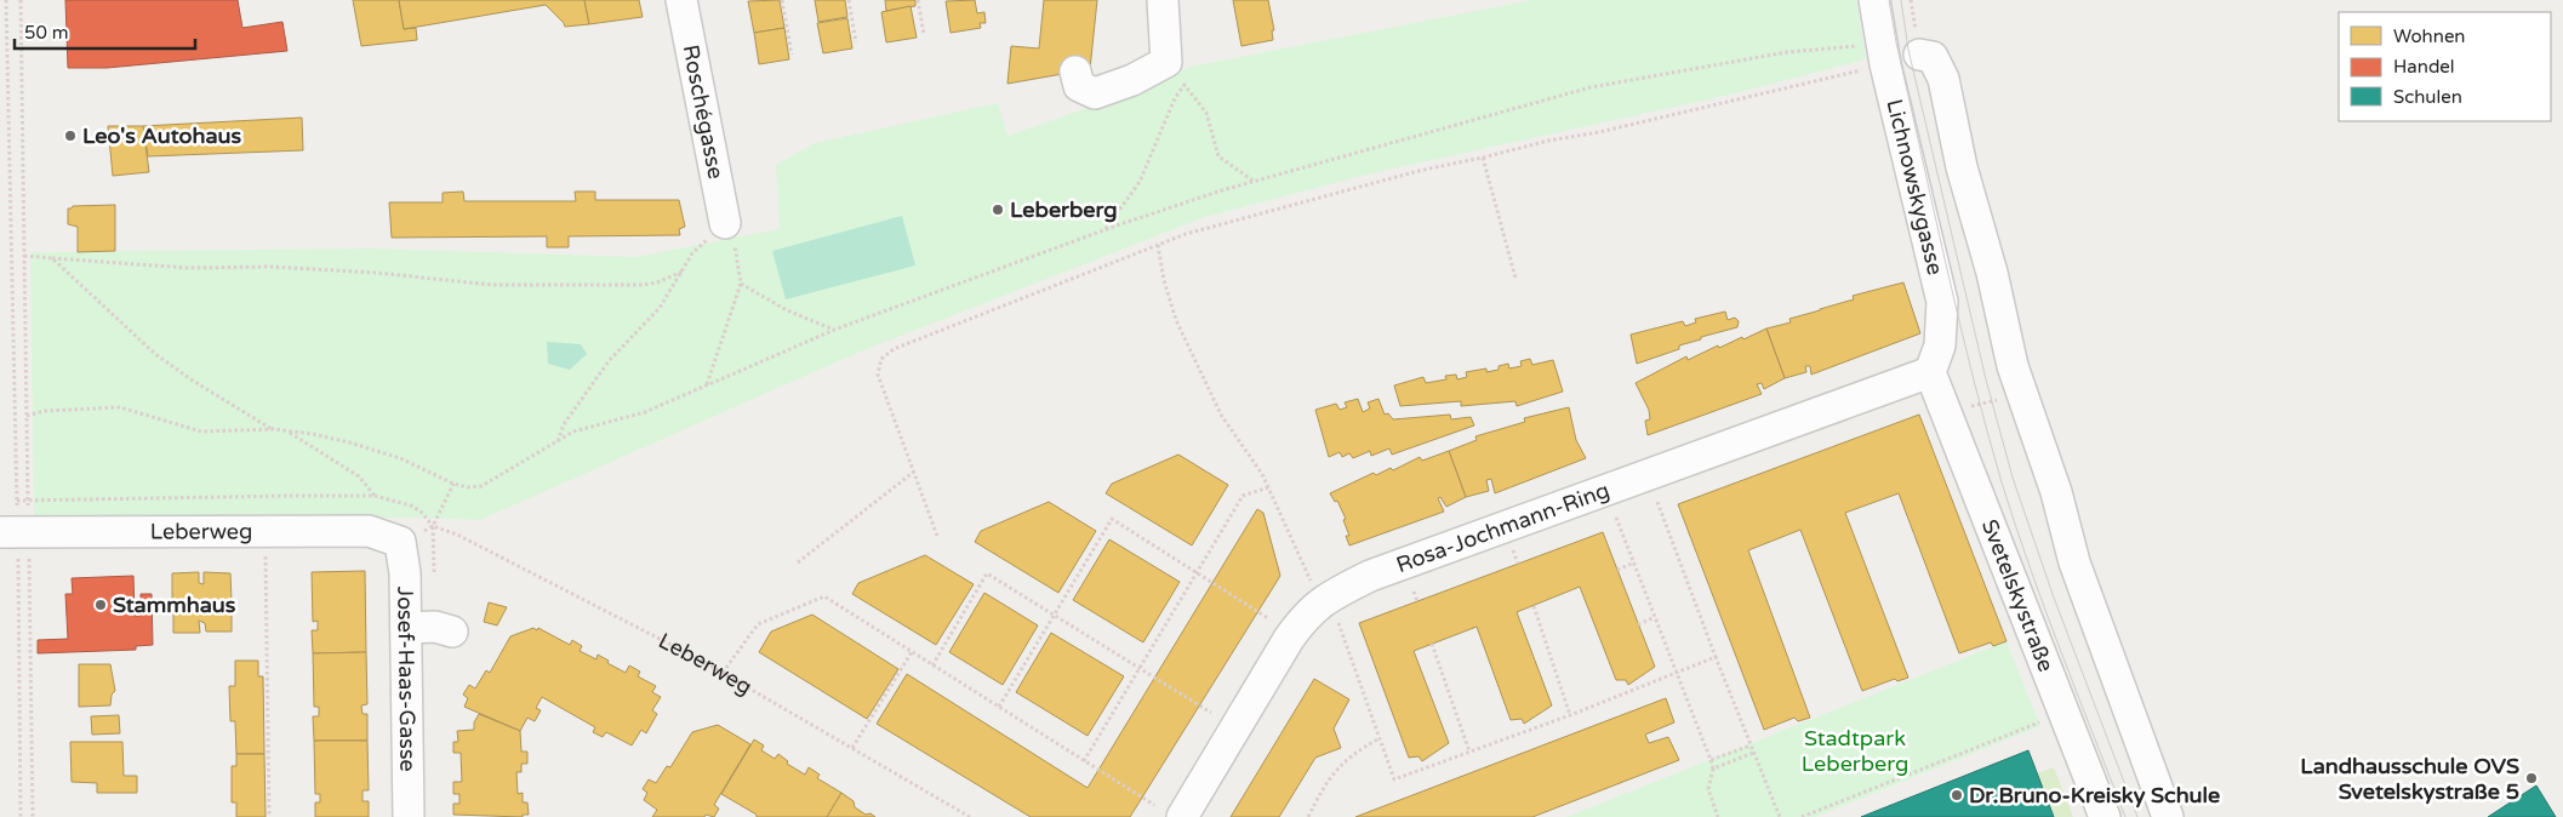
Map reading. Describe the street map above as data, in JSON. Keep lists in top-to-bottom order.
{
  "streets": {
    "street": [
      "Roschégasse",
      "Lichnowskygasse",
      "Rosa-Jochmann-Ring",
      "Leberweg",
      "Svetelskystraße",
      "Josef-Haas-Gasse"
    ]
  },
  "crossings": [
    ["Lichnowskygasse", "Rosa-Jochmann-Ring"],
    ["Lichnowskygasse", "Svetelskystraße"],
    ["Rosa-Jochmann-Ring", "Svetelskystraße"],
    ["Leberweg", "Josef-Haas-Gasse"]
  ],
  "parks": ["Stadtpark Leberberg"],
  "places": [
    "Leo's Autohaus",
    "Leberberg",
    "Stammhaus",
    "Landhausschule OVS Svetelskystraße 5",
    "Dr.Bruno-Kreisky Schule"
  ],
  "legend": ["Wohnen", "Handel", "Schulen"],
  "scale_bar": "50 m"
}
